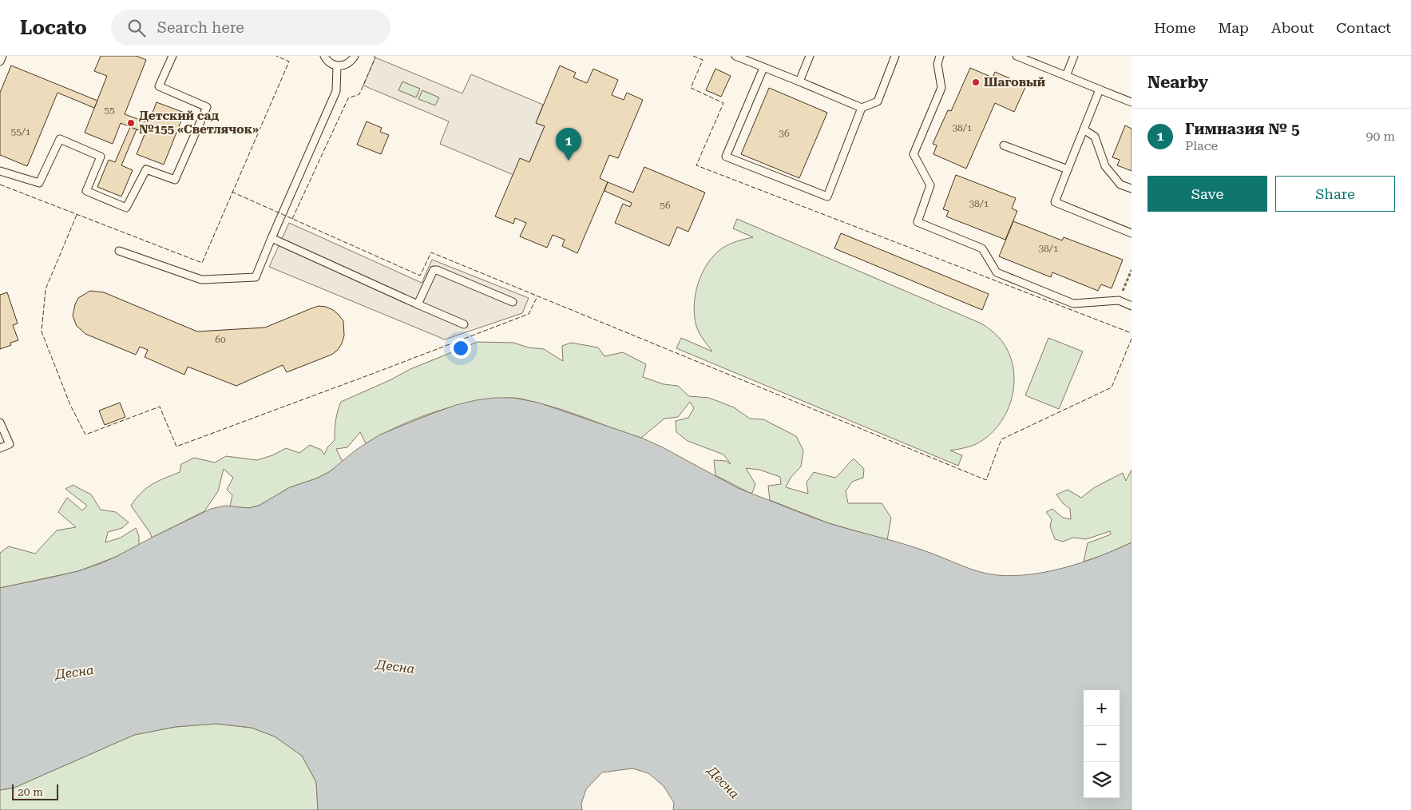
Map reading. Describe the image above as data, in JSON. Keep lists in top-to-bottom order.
{
  "water": ["Десна"],
  "places": ["Шаговый", "Детский сад №155 «Светлячок»"],
  "house_numbers": [
    "55",
    "38/1",
    "55/1",
    "36",
    "38/1",
    "56",
    "38/1",
    "60"
  ],
  "scale_bar": "20 m",
  "page": {
    "header": "Locato",
    "search": "Search here",
    "nav": [
      "Home",
      "Map",
      "About",
      "Contact"
    ],
    "heading": "Nearby",
    "list": [
      {
        "mark": "1",
        "name": "Гимназия № 5",
        "note": "Place",
        "value": "90 m"
      }
    ],
    "pins": "1",
    "buttons": ["Save", "Share"],
    "map_buttons": ["+", "−"],
    "scale": "20 m"
  }
}
